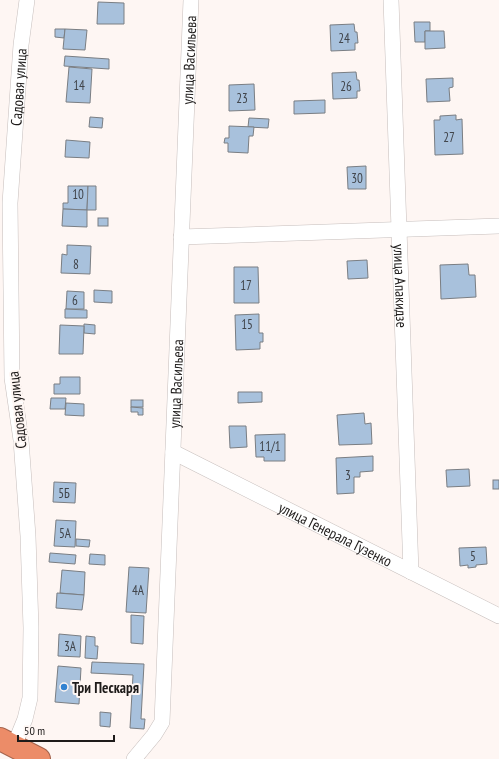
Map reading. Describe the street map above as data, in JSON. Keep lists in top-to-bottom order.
{
  "streets": {
    "street": [
      "улица Васильева",
      "Садовая улица",
      "улица Апакидзе",
      "улица Генерала Гузенко"
    ]
  },
  "crossings": [
    ["улица Васильева", "улица Генерала Гузенко"],
    ["улица Апакидзе", "улица Генерала Гузенко"]
  ],
  "places": ["Три Пескаря"],
  "house_numbers": [
    "24",
    "14",
    "26",
    "23",
    "27",
    "30",
    "10",
    "8",
    "17",
    "6",
    "15",
    "11/1",
    "3",
    "5Б",
    "5А",
    "5",
    "4А",
    "3А"
  ],
  "scale_bar": "50 m"
}
